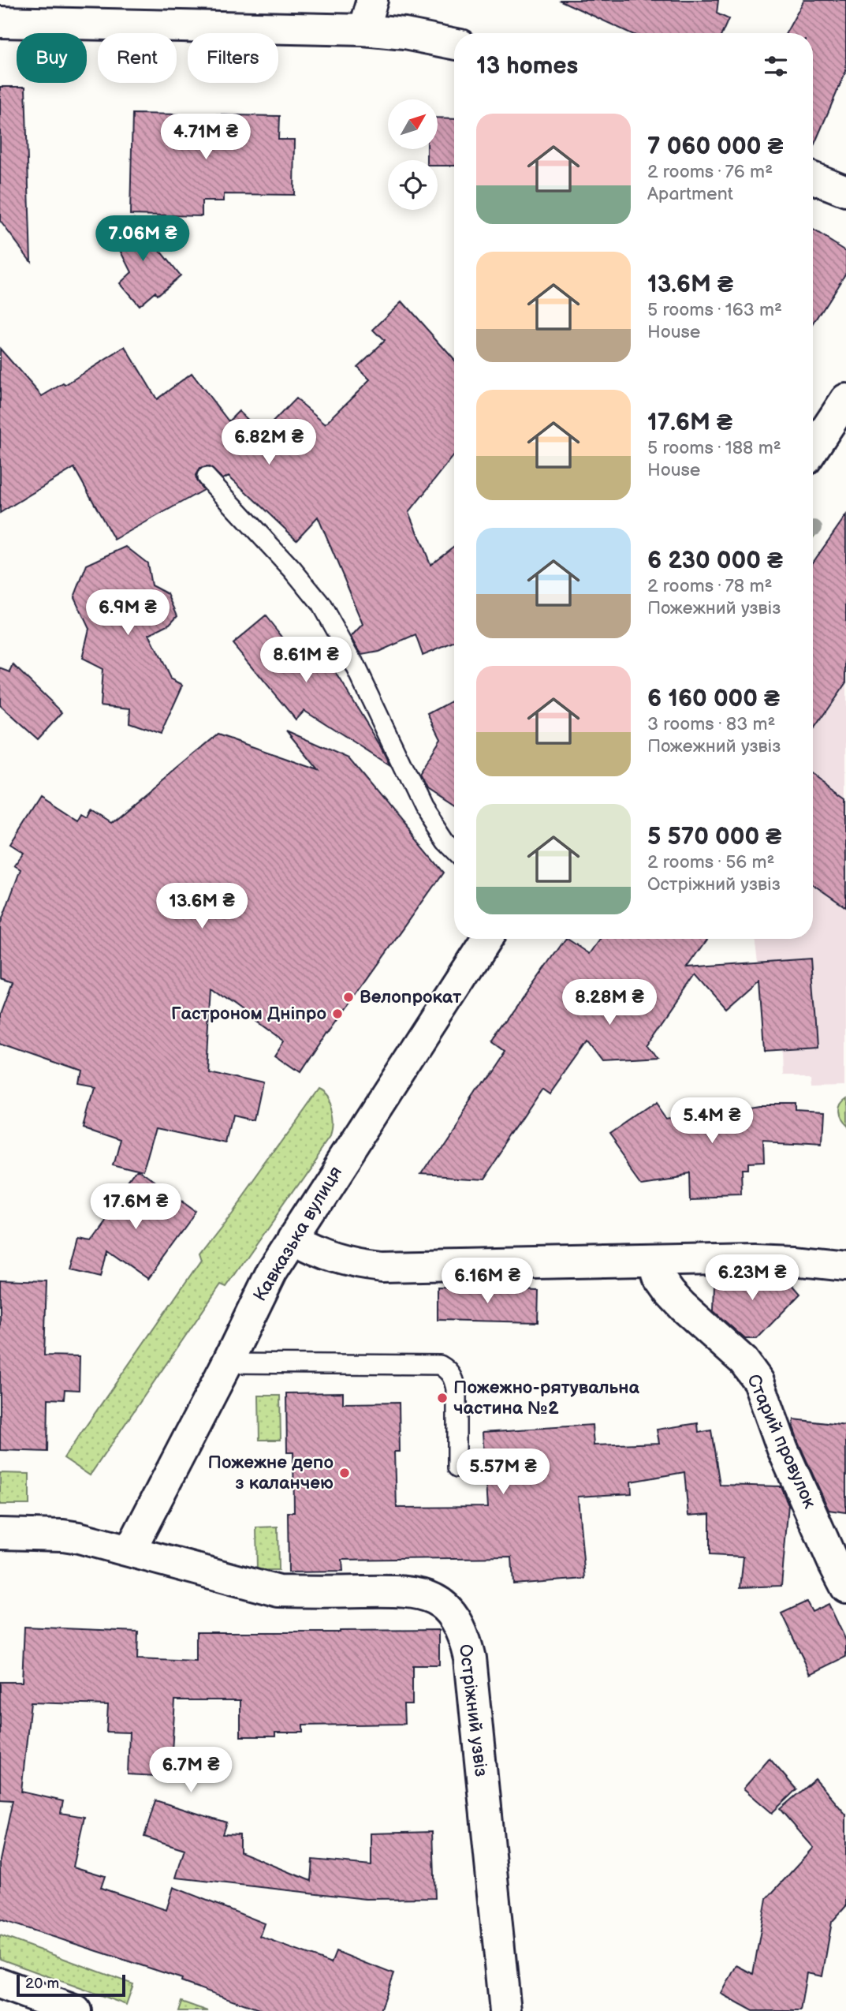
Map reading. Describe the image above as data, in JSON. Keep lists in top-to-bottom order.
{
  "streets": {
    "street": ["Кавказька вулиця", "Старий провулок", "Остріжний узвіз"]
  },
  "crossings": [
    ["Кавказька вулиця", "Остріжний узвіз"]
  ],
  "places": [
    "Велопрокат",
    "Гастроном Дніпро",
    "Пожежно-рятувальна частина №2",
    "Пожежне депо з каланчею"
  ],
  "scale_bar": "20 m",
  "north": "top right",
  "page": {
    "chip": ["Buy", "Rent", "Filters"],
    "heading": "13 homes",
    "list": [
      {
        "name": "7 060 000 ₴",
        "note": "2 rooms · 76 m² · Apartment"
      },
      {
        "name": "13.6M ₴",
        "note": "5 rooms · 163 m² · House"
      },
      {
        "name": "17.6M ₴",
        "note": "5 rooms · 188 m² · House"
      },
      {
        "name": "6 230 000 ₴",
        "note": "2 rooms · 78 m² · Пожежний узвіз"
      },
      {
        "name": "6 160 000 ₴",
        "note": "3 rooms · 83 m² · Пожежний узвіз"
      },
      {
        "name": "5 570 000 ₴",
        "note": "2 rooms · 56 m² · Остріжний узвіз"
      }
    ],
    "price": [
      "4.71M ₴",
      "7.06M ₴",
      "6.82M ₴",
      "6.9M ₴",
      "8.61M ₴",
      "13.6M ₴",
      "8.28M ₴",
      "5.4M ₴",
      "17.6M ₴",
      "6.23M ₴",
      "6.16M ₴",
      "5.57M ₴",
      "6.7M ₴"
    ],
    "scale": "20 m"
  }
}
